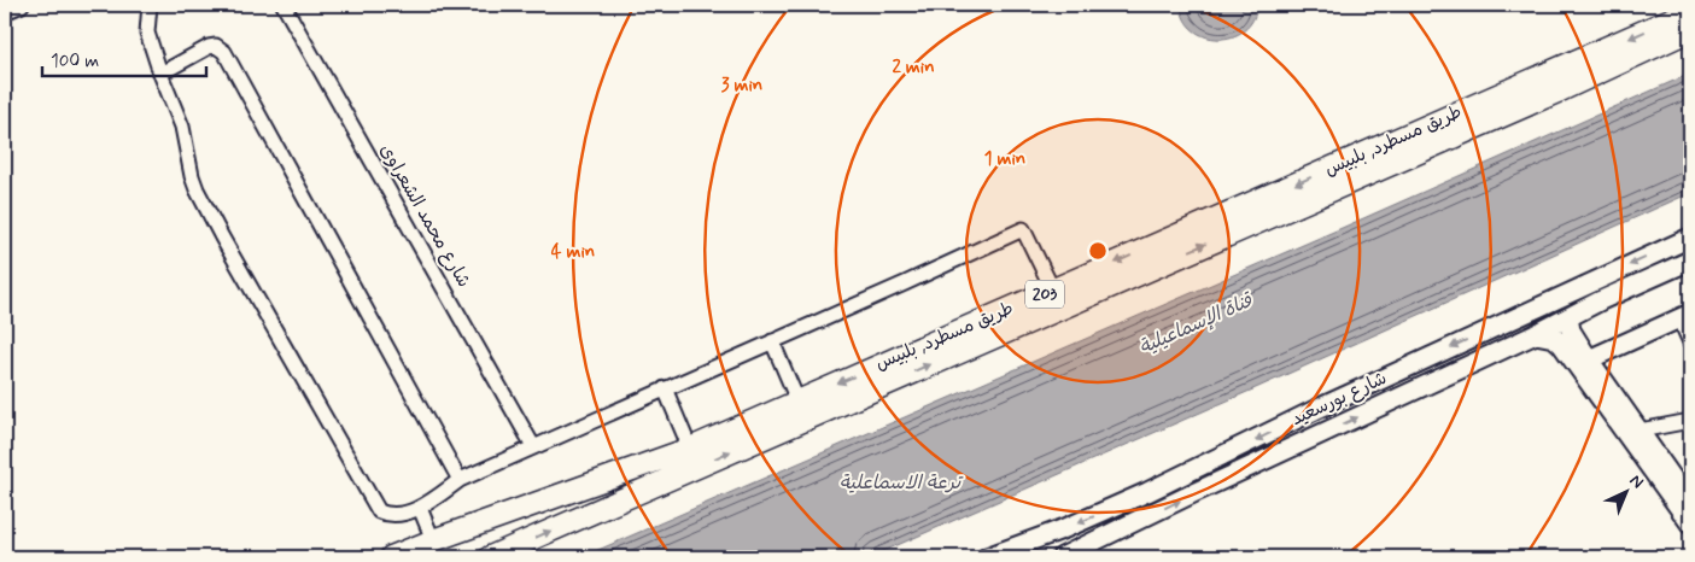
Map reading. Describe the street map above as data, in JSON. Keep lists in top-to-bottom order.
{
  "streets": {
    "main road": ["طريق مسطرد, بلبيس", "203", "شارع بورسعيد"],
    "street": ["شارع محمد الشعراوى"]
  },
  "water": ["قناة الإسماعيلية", "ترعة الاسماعلية"],
  "scale_bar": "100 m",
  "north": "top right",
  "rings": [
    "2 min",
    "3 min",
    "1 min",
    "4 min"
  ]
}
